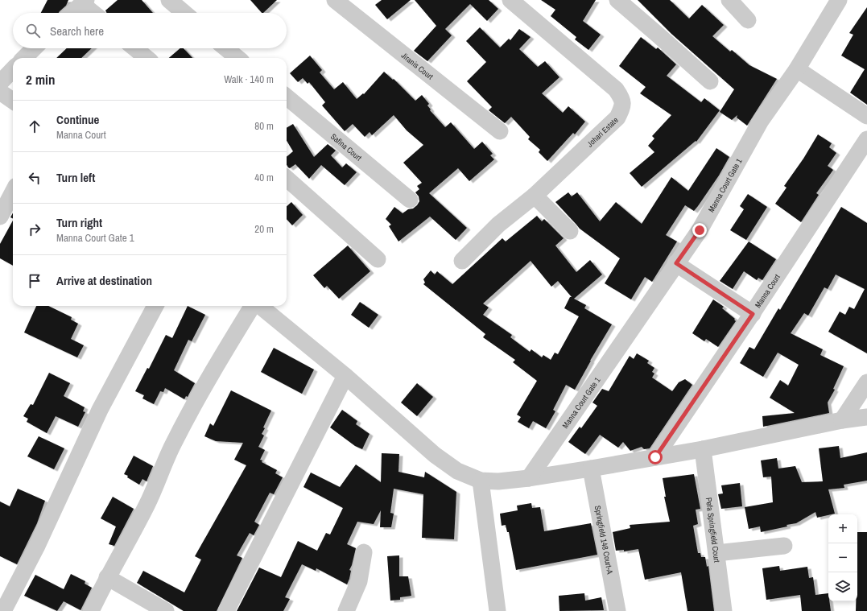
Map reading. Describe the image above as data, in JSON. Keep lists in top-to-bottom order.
{
  "streets": {
    "street": [
      "Jiranis Court",
      "Johari Estate",
      "Safina Court",
      "Manna Court Gate 1",
      "Manna Court",
      "Pefa Springfield Court",
      "Springfield 148 Court-A"
    ]
  },
  "page": {
    "search": "Search here",
    "heading": ["2 min", "Walk · 140 m"],
    "list": [
      ["Continue", "Manna Court", "80 m"],
      ["Turn left", "40 m"],
      ["Turn right", "Manna Court Gate 1", "20 m"],
      "Arrive at destination"
    ],
    "map_buttons": ["+", "−"]
  }
}
